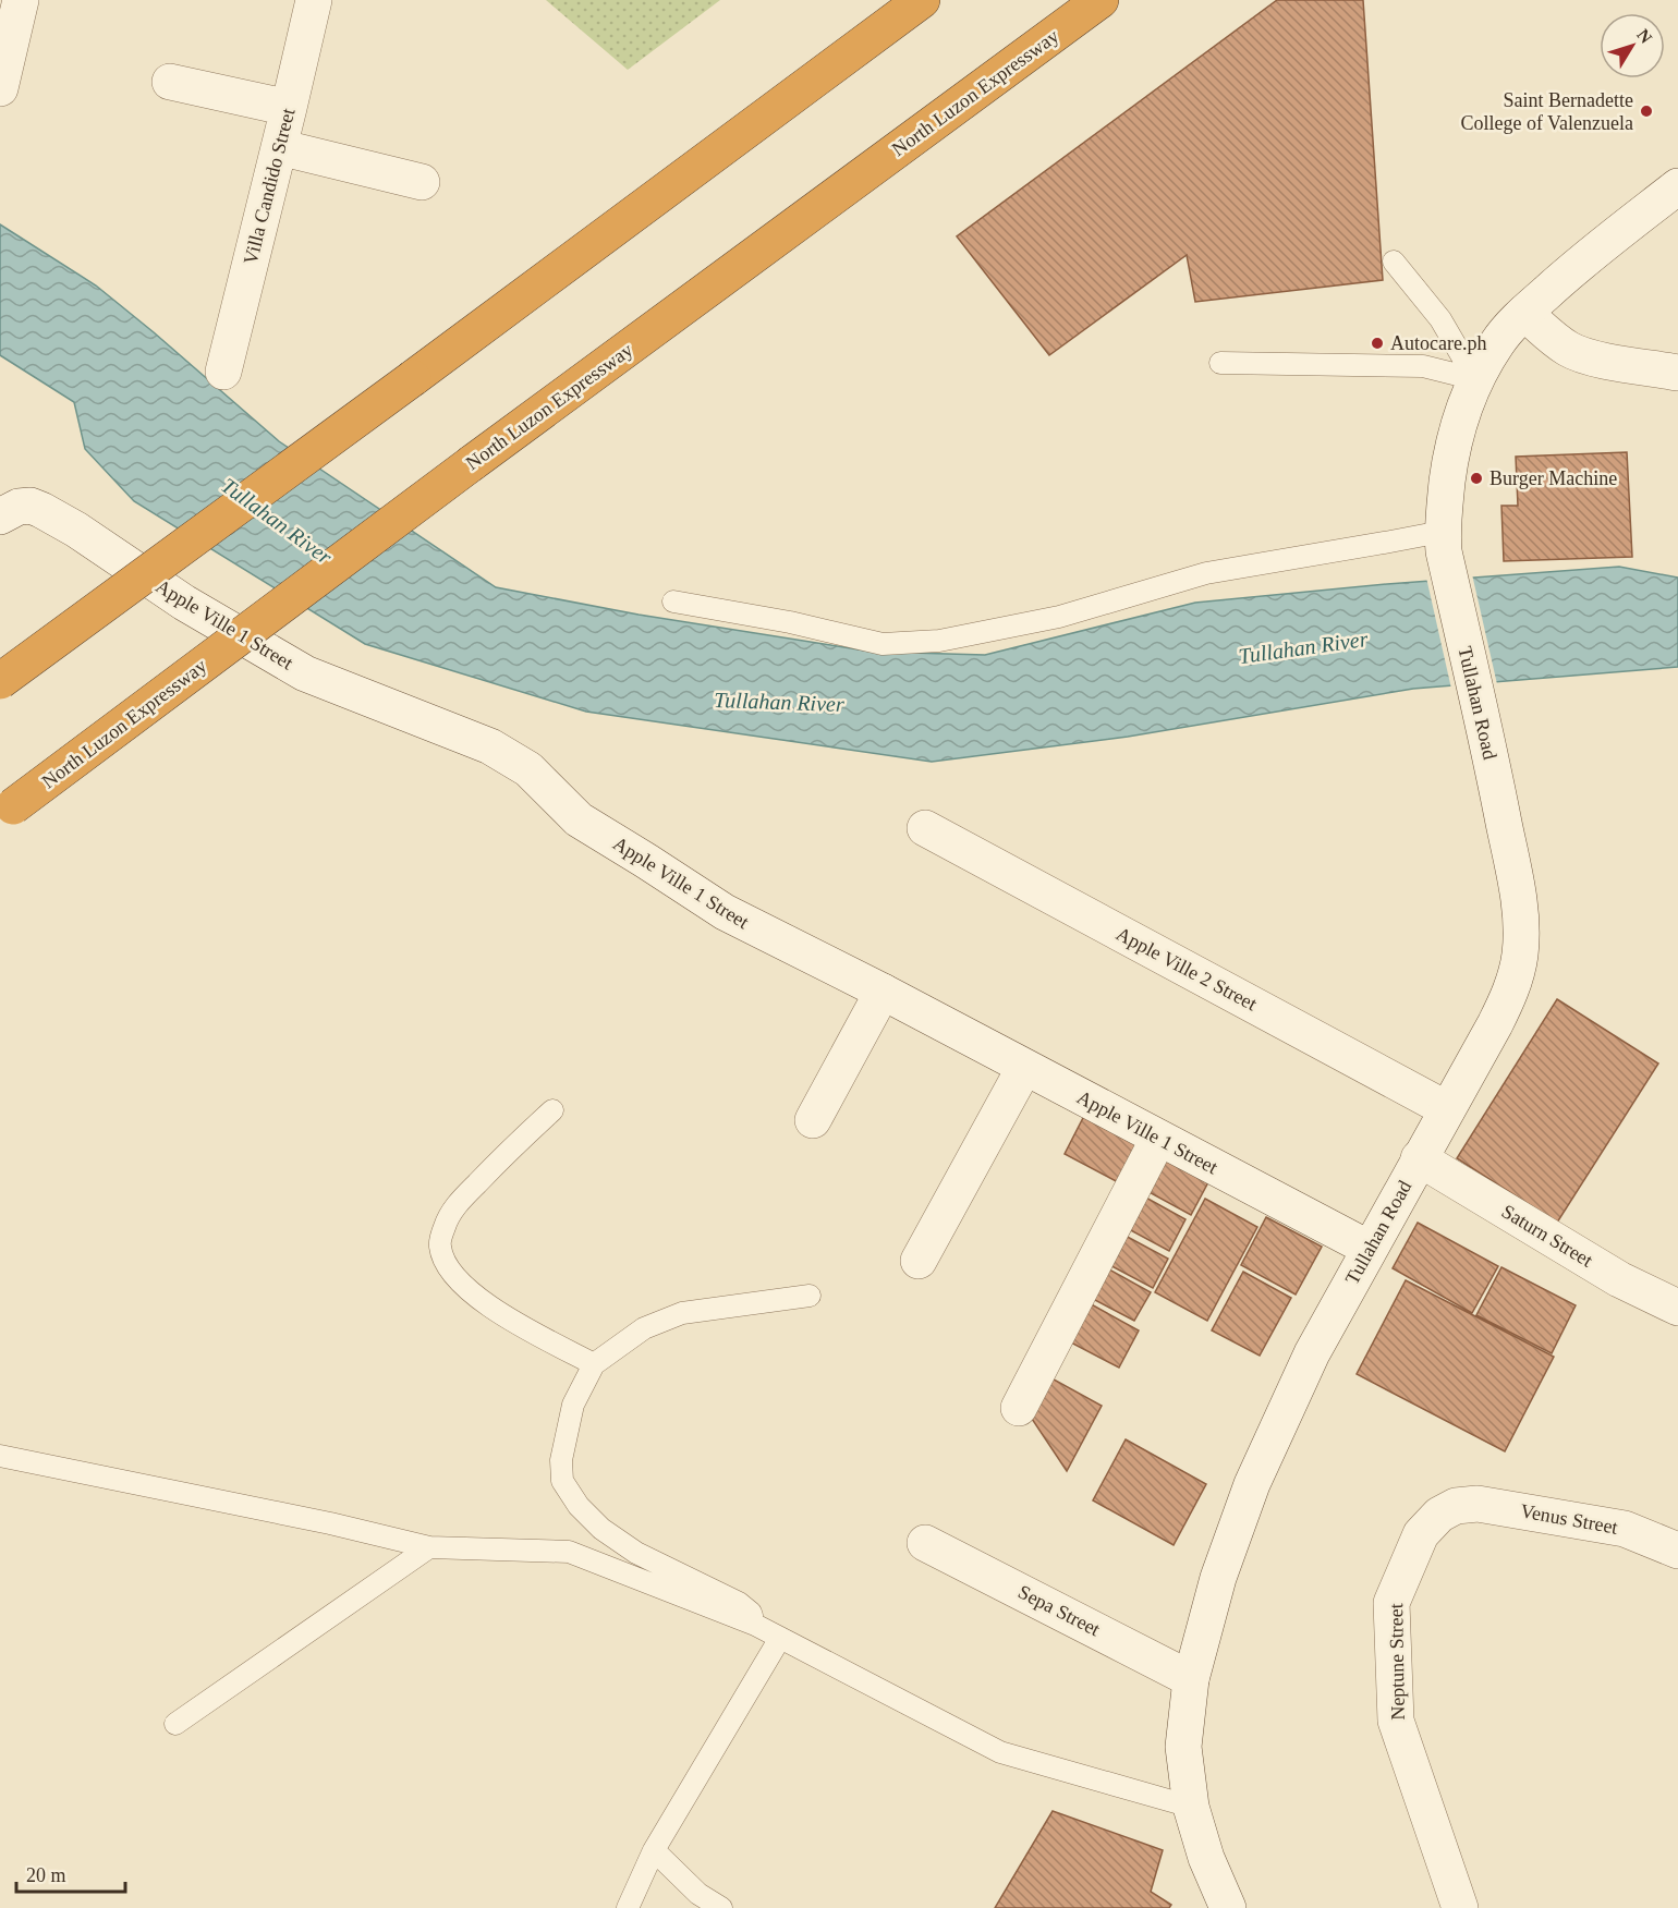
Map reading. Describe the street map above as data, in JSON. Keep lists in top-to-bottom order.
{
  "streets": {
    "highway": ["North Luzon Expressway"],
    "main road": [
      "Villa Candido Street",
      "Apple Ville 1 Street",
      "Tullahan Road",
      "Apple Ville 2 Street",
      "Saturn Street",
      "Venus Street",
      "Sepa Street",
      "Neptune Street"
    ]
  },
  "crossings": [
    ["Apple Ville 1 Street", "Tullahan Road"],
    ["Tullahan Road", "Apple Ville 2 Street"],
    ["Tullahan Road", "Saturn Street"],
    ["Tullahan Road", "Sepa Street"],
    ["Venus Street", "Neptune Street"]
  ],
  "water": ["Tullahan River"],
  "places": ["Saint Bernadette College of Valenzuela", "Autocare.ph", "Burger Machine"],
  "scale_bar": "20 m",
  "north": "top right"
}
